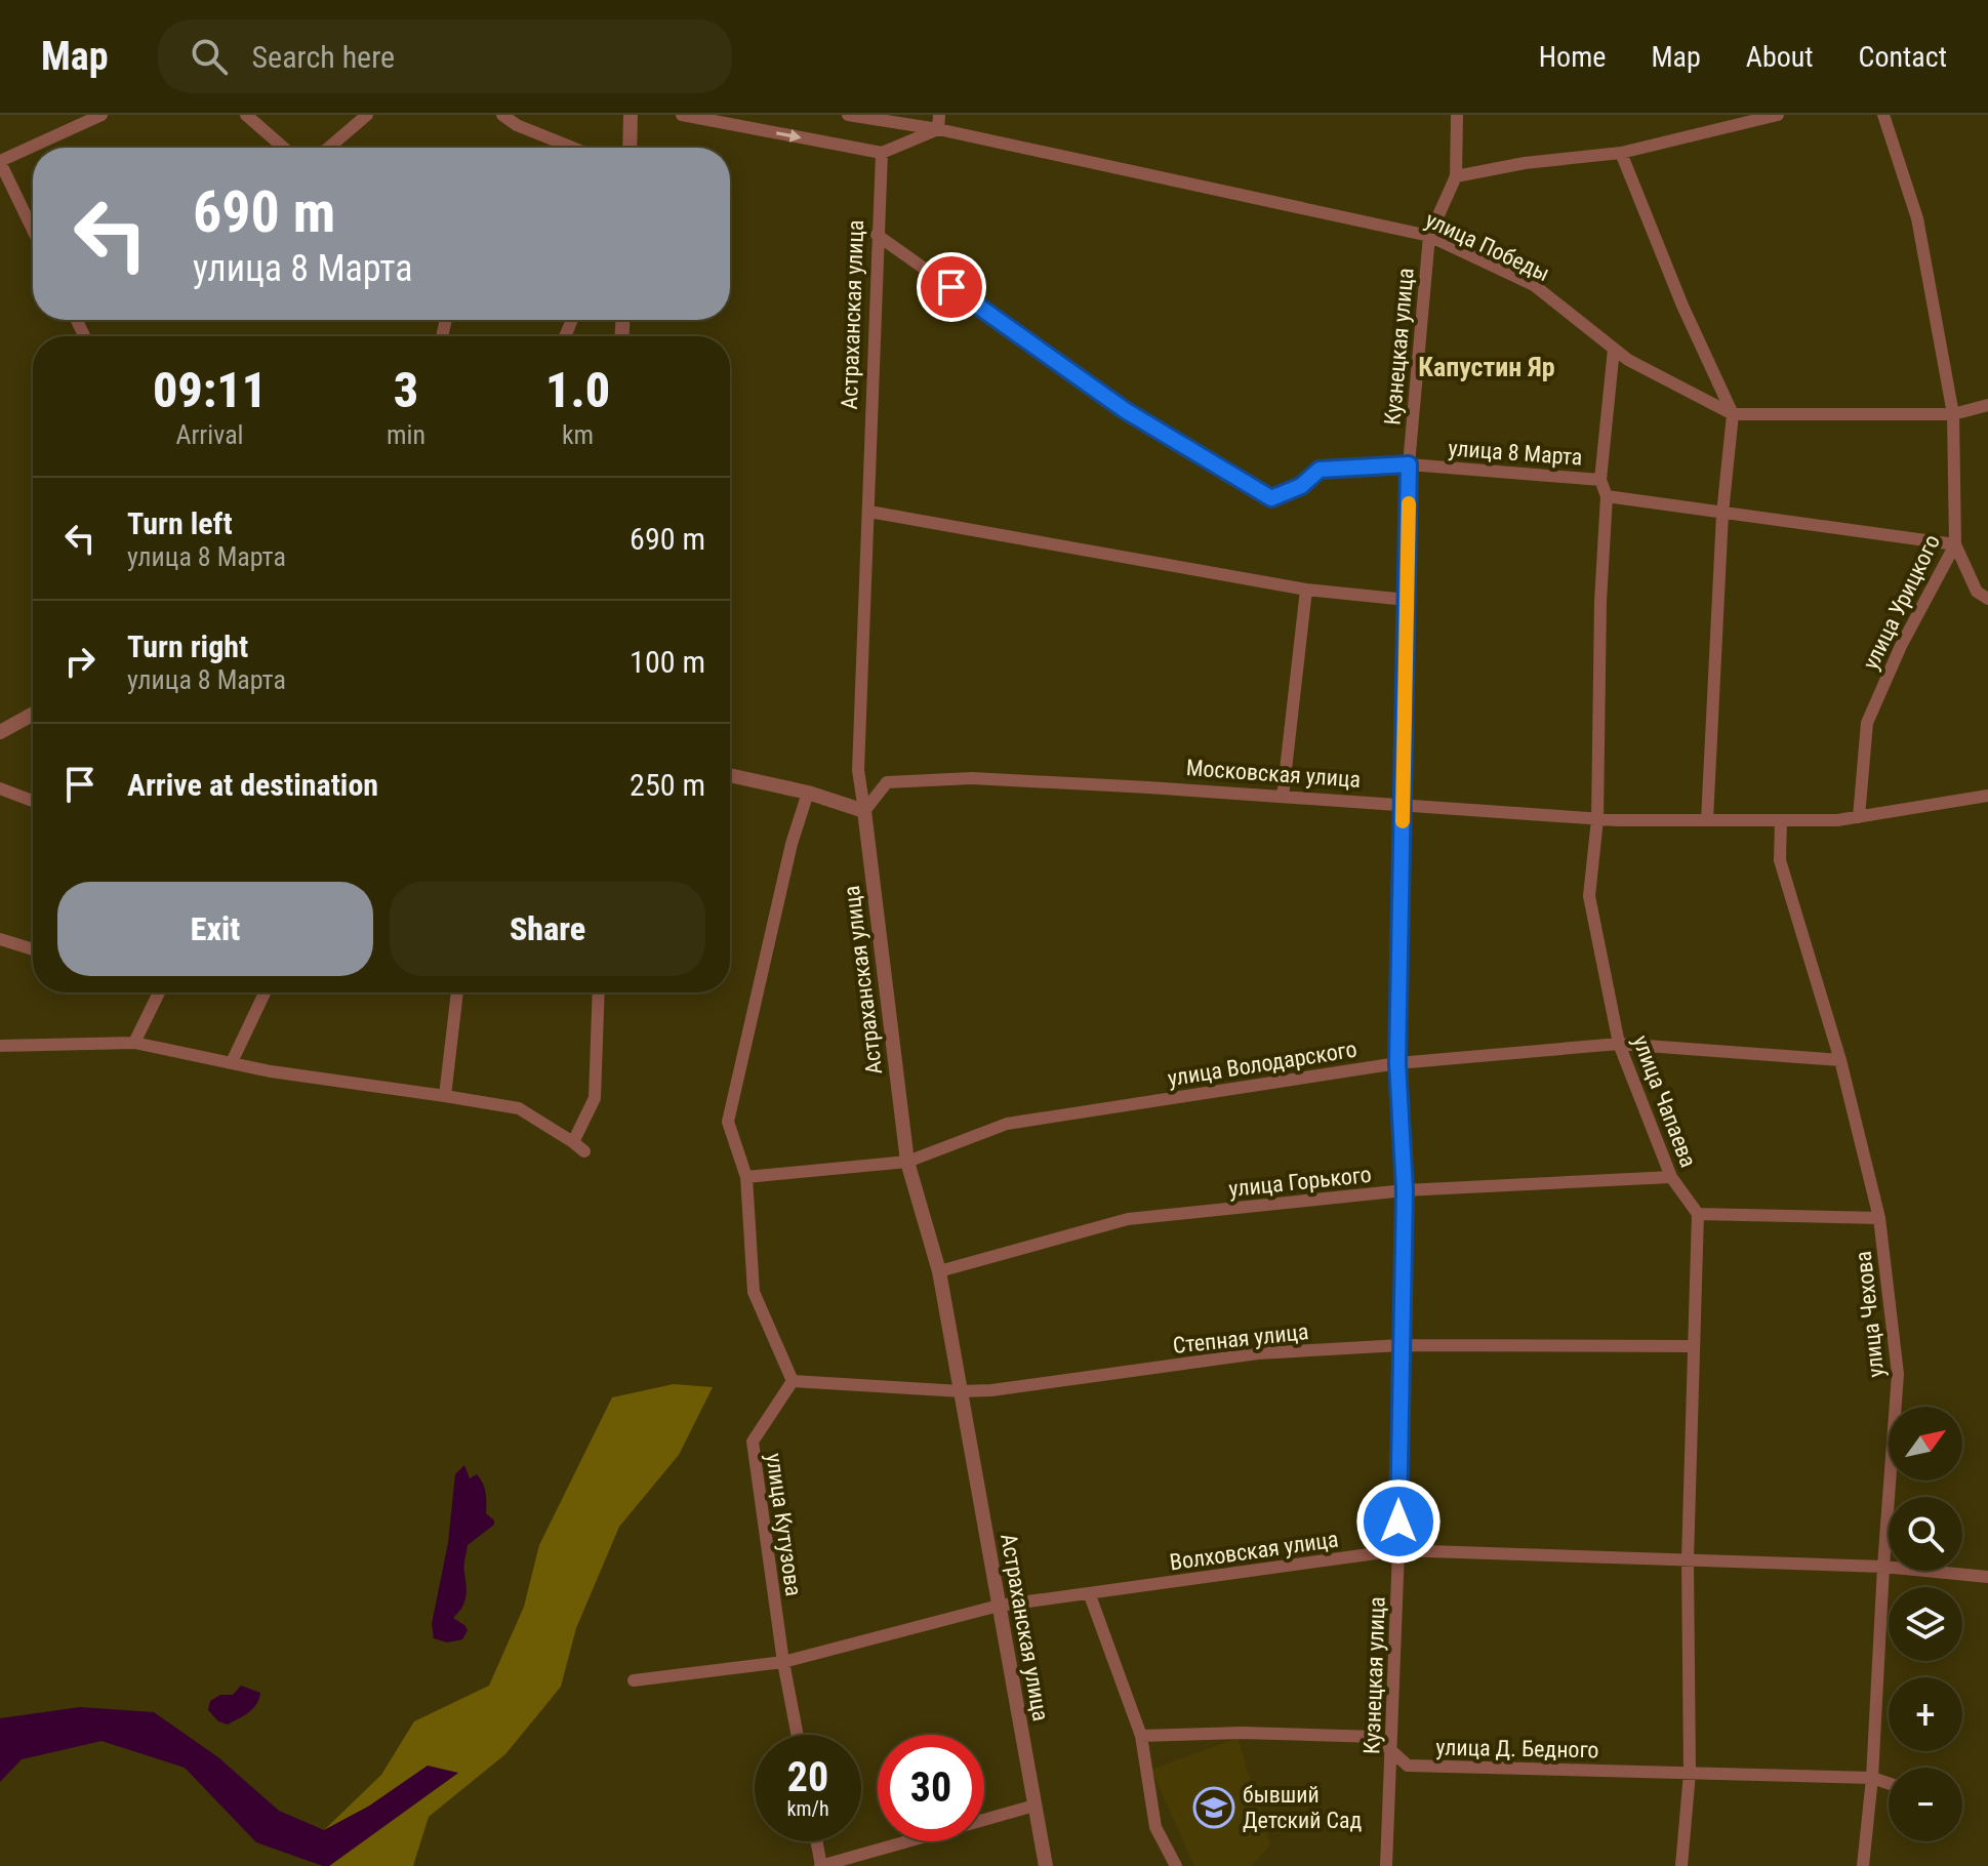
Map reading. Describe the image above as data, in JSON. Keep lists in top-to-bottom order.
{
  "streets": {
    "street": [
      "улица Победы",
      "Астраханская улица",
      "Кузнецкая улица",
      "улица 8 Марта",
      "улица Урицкого",
      "Московская улица",
      "улица Володарского",
      "улица Чапаева",
      "улица Горького",
      "улица Чехова",
      "Степная улица",
      "улица Кутузова",
      "Волховская улица",
      "улица Д. Бедного"
    ]
  },
  "crossings": [
    ["улица Победы", "Кузнецкая улица"],
    ["улица Победы", "улица Урицкого"],
    ["улица Победы", "улица Чапаева"],
    ["Астраханская улица", "улица 8 Марта"],
    ["Астраханская улица", "Московская улица"],
    ["Астраханская улица", "улица Володарского"],
    ["Астраханская улица", "улица Горького"],
    ["Астраханская улица", "Степная улица"],
    ["Астраханская улица", "Волховская улица"],
    ["Кузнецкая улица", "улица 8 Марта"],
    ["Кузнецкая улица", "Московская улица"],
    ["Кузнецкая улица", "улица Володарского"],
    ["Кузнецкая улица", "улица Горького"],
    ["Кузнецкая улица", "Степная улица"],
    ["Кузнецкая улица", "Волховская улица"],
    ["Кузнецкая улица", "улица Д. Бедного"],
    ["улица 8 Марта", "улица Чапаева"],
    ["улица Урицкого", "Московская улица"],
    ["Московская улица", "улица Чапаева"],
    ["Московская улица", "улица Чехова"],
    ["улица Володарского", "улица Чапаева"],
    ["улица Володарского", "улица Чехова"],
    ["улица Чапаева", "улица Горького"],
    ["улица Чехова", "Волховская улица"],
    ["улица Чехова", "улица Д. Бедного"],
    ["Степная улица", "улица Кутузова"],
    ["улица Кутузова", "Волховская улица"]
  ],
  "districts": ["Капустин Яр"],
  "places": {
    "school or university": ["бывший Детский Сад"]
  },
  "north": "top right",
  "page": {
    "header": "Map",
    "search": "Search here",
    "nav": [
      "Home",
      "Map",
      "About",
      "Contact"
    ],
    "turn": ["690 m", "улица 8 Марта"],
    "eta": [
      "09:11",
      "Arrival",
      "3",
      "min",
      "1.0",
      "km"
    ],
    "list": [
      {
        "name": "Turn left",
        "note": "улица 8 Марта",
        "value": "690 m"
      },
      {
        "name": "Turn right",
        "note": "улица 8 Марта",
        "value": "100 m"
      },
      {
        "name": "Arrive at destination",
        "value": "250 m"
      }
    ],
    "buttons": ["Exit", "Share"],
    "map_buttons": ["+", "−"],
    "speed": "20 km/h",
    "limit": "30"
  }
}
